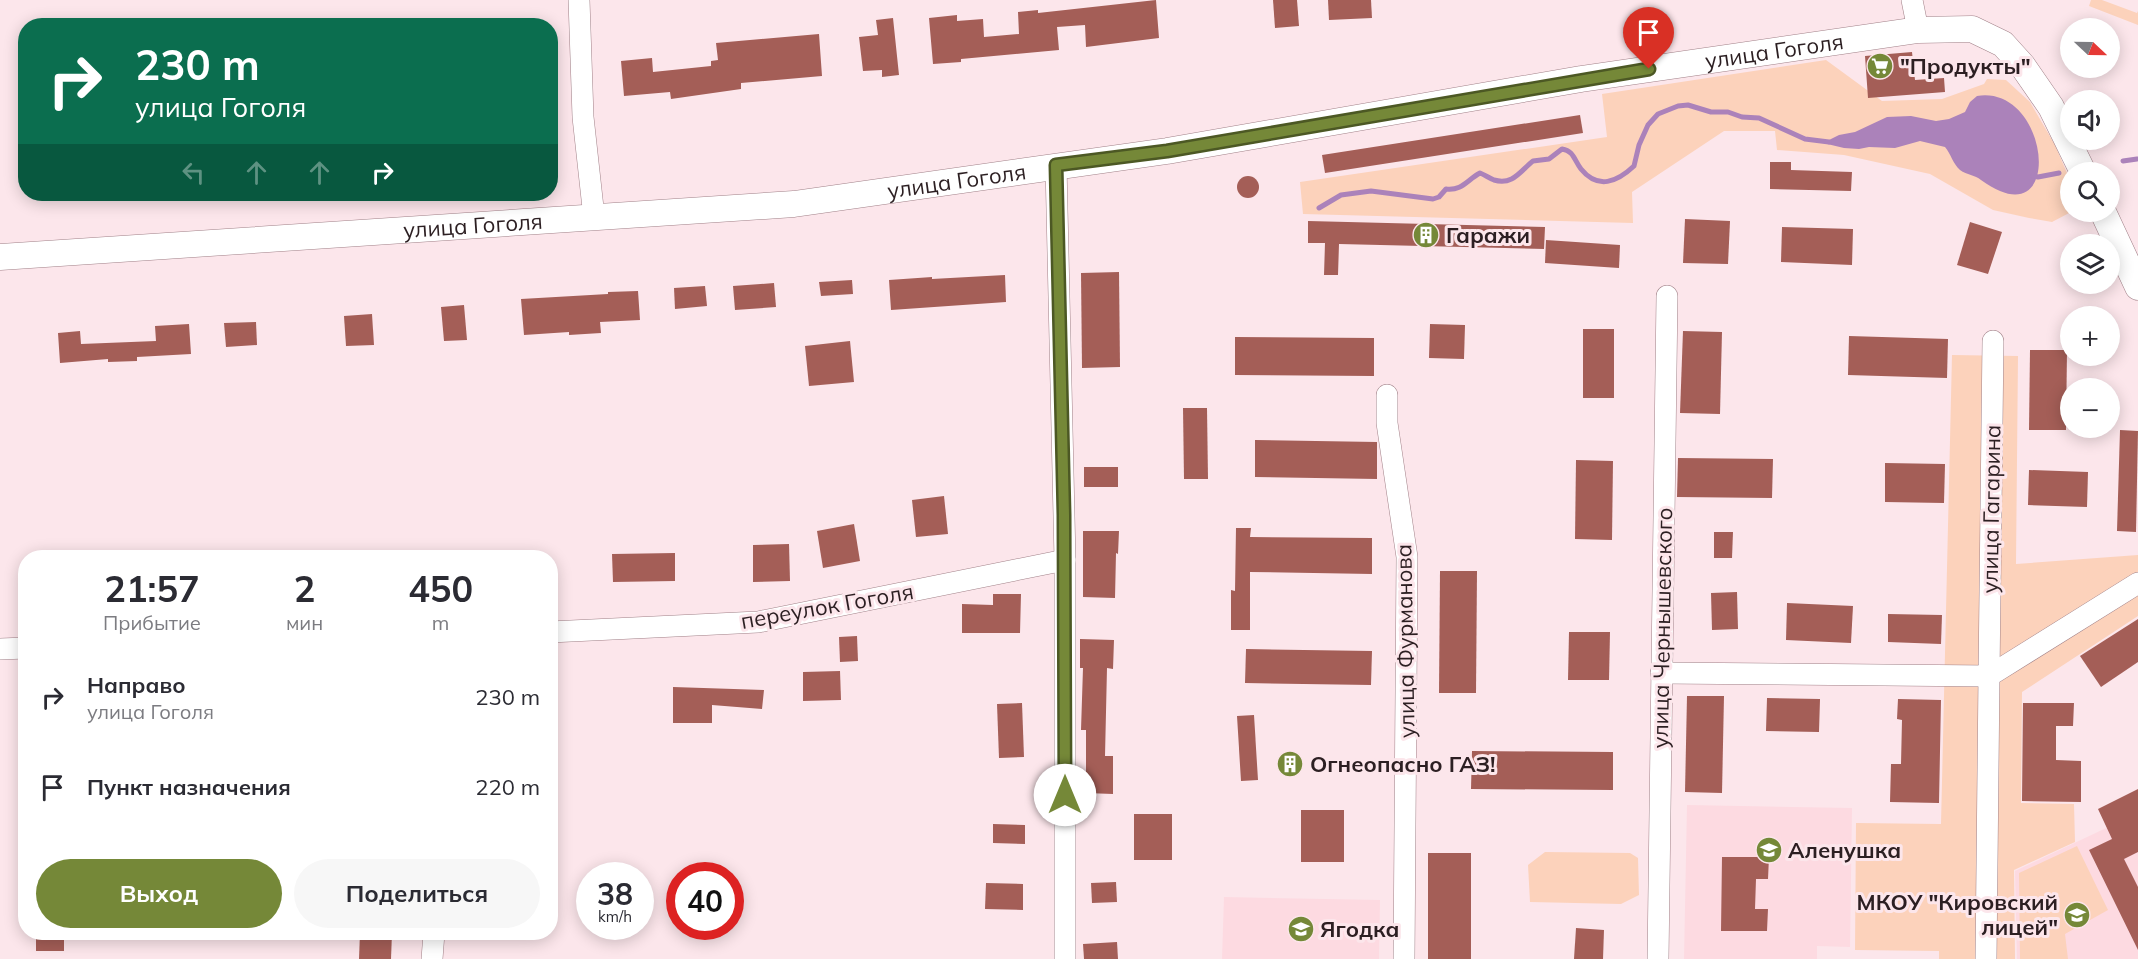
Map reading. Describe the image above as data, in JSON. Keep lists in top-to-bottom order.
{
  "streets": {
    "main road": ["улица Гоголя"],
    "street": [
      "улица Гагарина",
      "переулок Гоголя",
      "улица Чернышевского",
      "улица Фурманова"
    ]
  },
  "places": {
    "supermarket": ["\"Продукты\""],
    "building": ["Гаражи", "Огнеопасно ГАЗ!"],
    "school or university": ["Аленушка", "МКОУ \"Кировский лицей\"", "Ягодка"]
  },
  "north": "right",
  "page": {
    "map_buttons": ["+", "−"],
    "turn": ["230 m", "улица Гоголя"],
    "eta": [
      "21:57",
      "Прибытие",
      "2",
      "мин",
      "450",
      "m"
    ],
    "list": [
      {
        "name": "Направо",
        "note": "улица Гоголя",
        "value": "230 m"
      },
      {
        "name": "Пункт назначения",
        "value": "220 m"
      }
    ],
    "buttons": ["Выход", "Поделиться"],
    "speed": "38 km/h",
    "limit": "40"
  }
}
